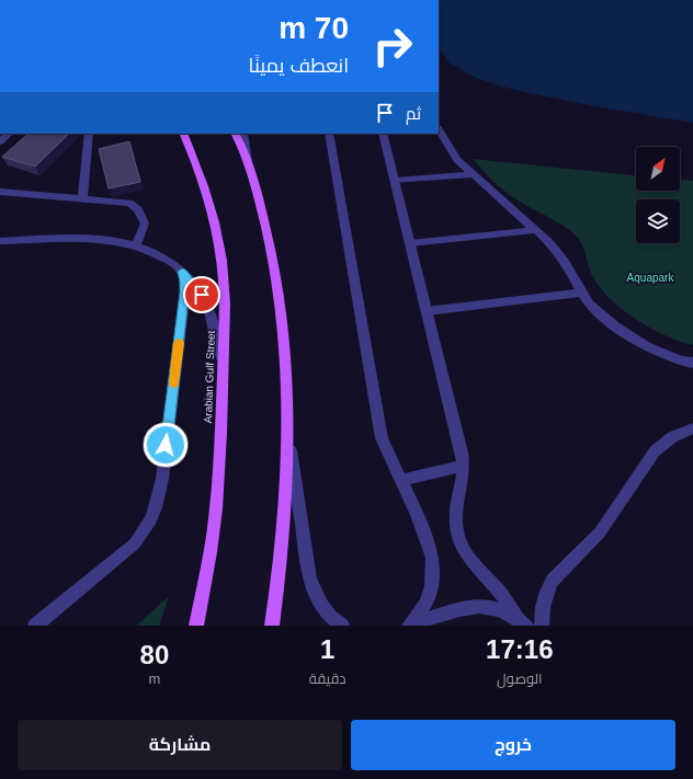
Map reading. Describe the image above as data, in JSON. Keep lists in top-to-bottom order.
{
  "streets": {
    "main road": ["Arabian Gulf Street"]
  },
  "parks": ["Aquapark"],
  "north": "top right",
  "page": {
    "turn": ["70 m", "انعطف يمينًا"],
    "then": "ثم",
    "eta": [
      "17:16",
      "الوصول",
      "1",
      "دقيقة",
      "80",
      "m"
    ],
    "buttons": ["خروج", "مشاركة"]
  }
}
